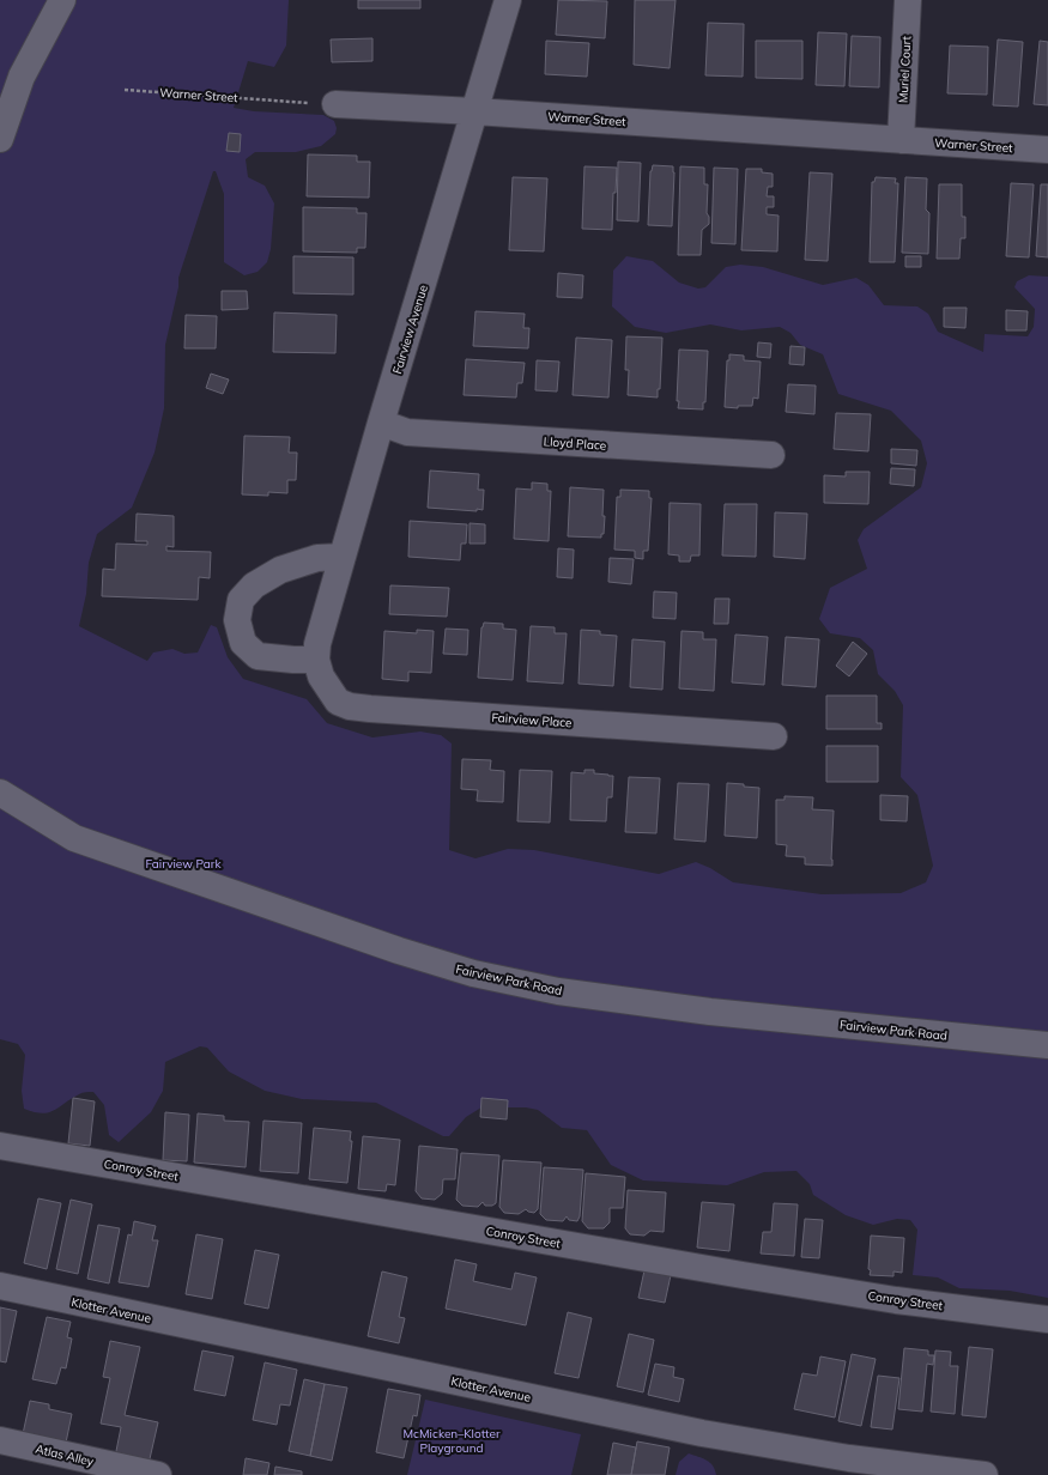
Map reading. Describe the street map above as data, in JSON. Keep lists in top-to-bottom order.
{
  "streets": {
    "street": [
      "Muriel Court",
      "Warner Street",
      "Fairview Avenue",
      "Lloyd Place",
      "Fairview Place",
      "Fairview Park Road",
      "Conroy Street",
      "Klotter Avenue",
      "Atlas Alley"
    ]
  },
  "crossings": [
    ["Muriel Court", "Warner Street"],
    ["Warner Street", "Fairview Avenue"],
    ["Fairview Avenue", "Lloyd Place"],
    ["Fairview Avenue", "Fairview Place"]
  ],
  "parks": ["Fairview Park", "McMicken–Klotter Playground"]
}
